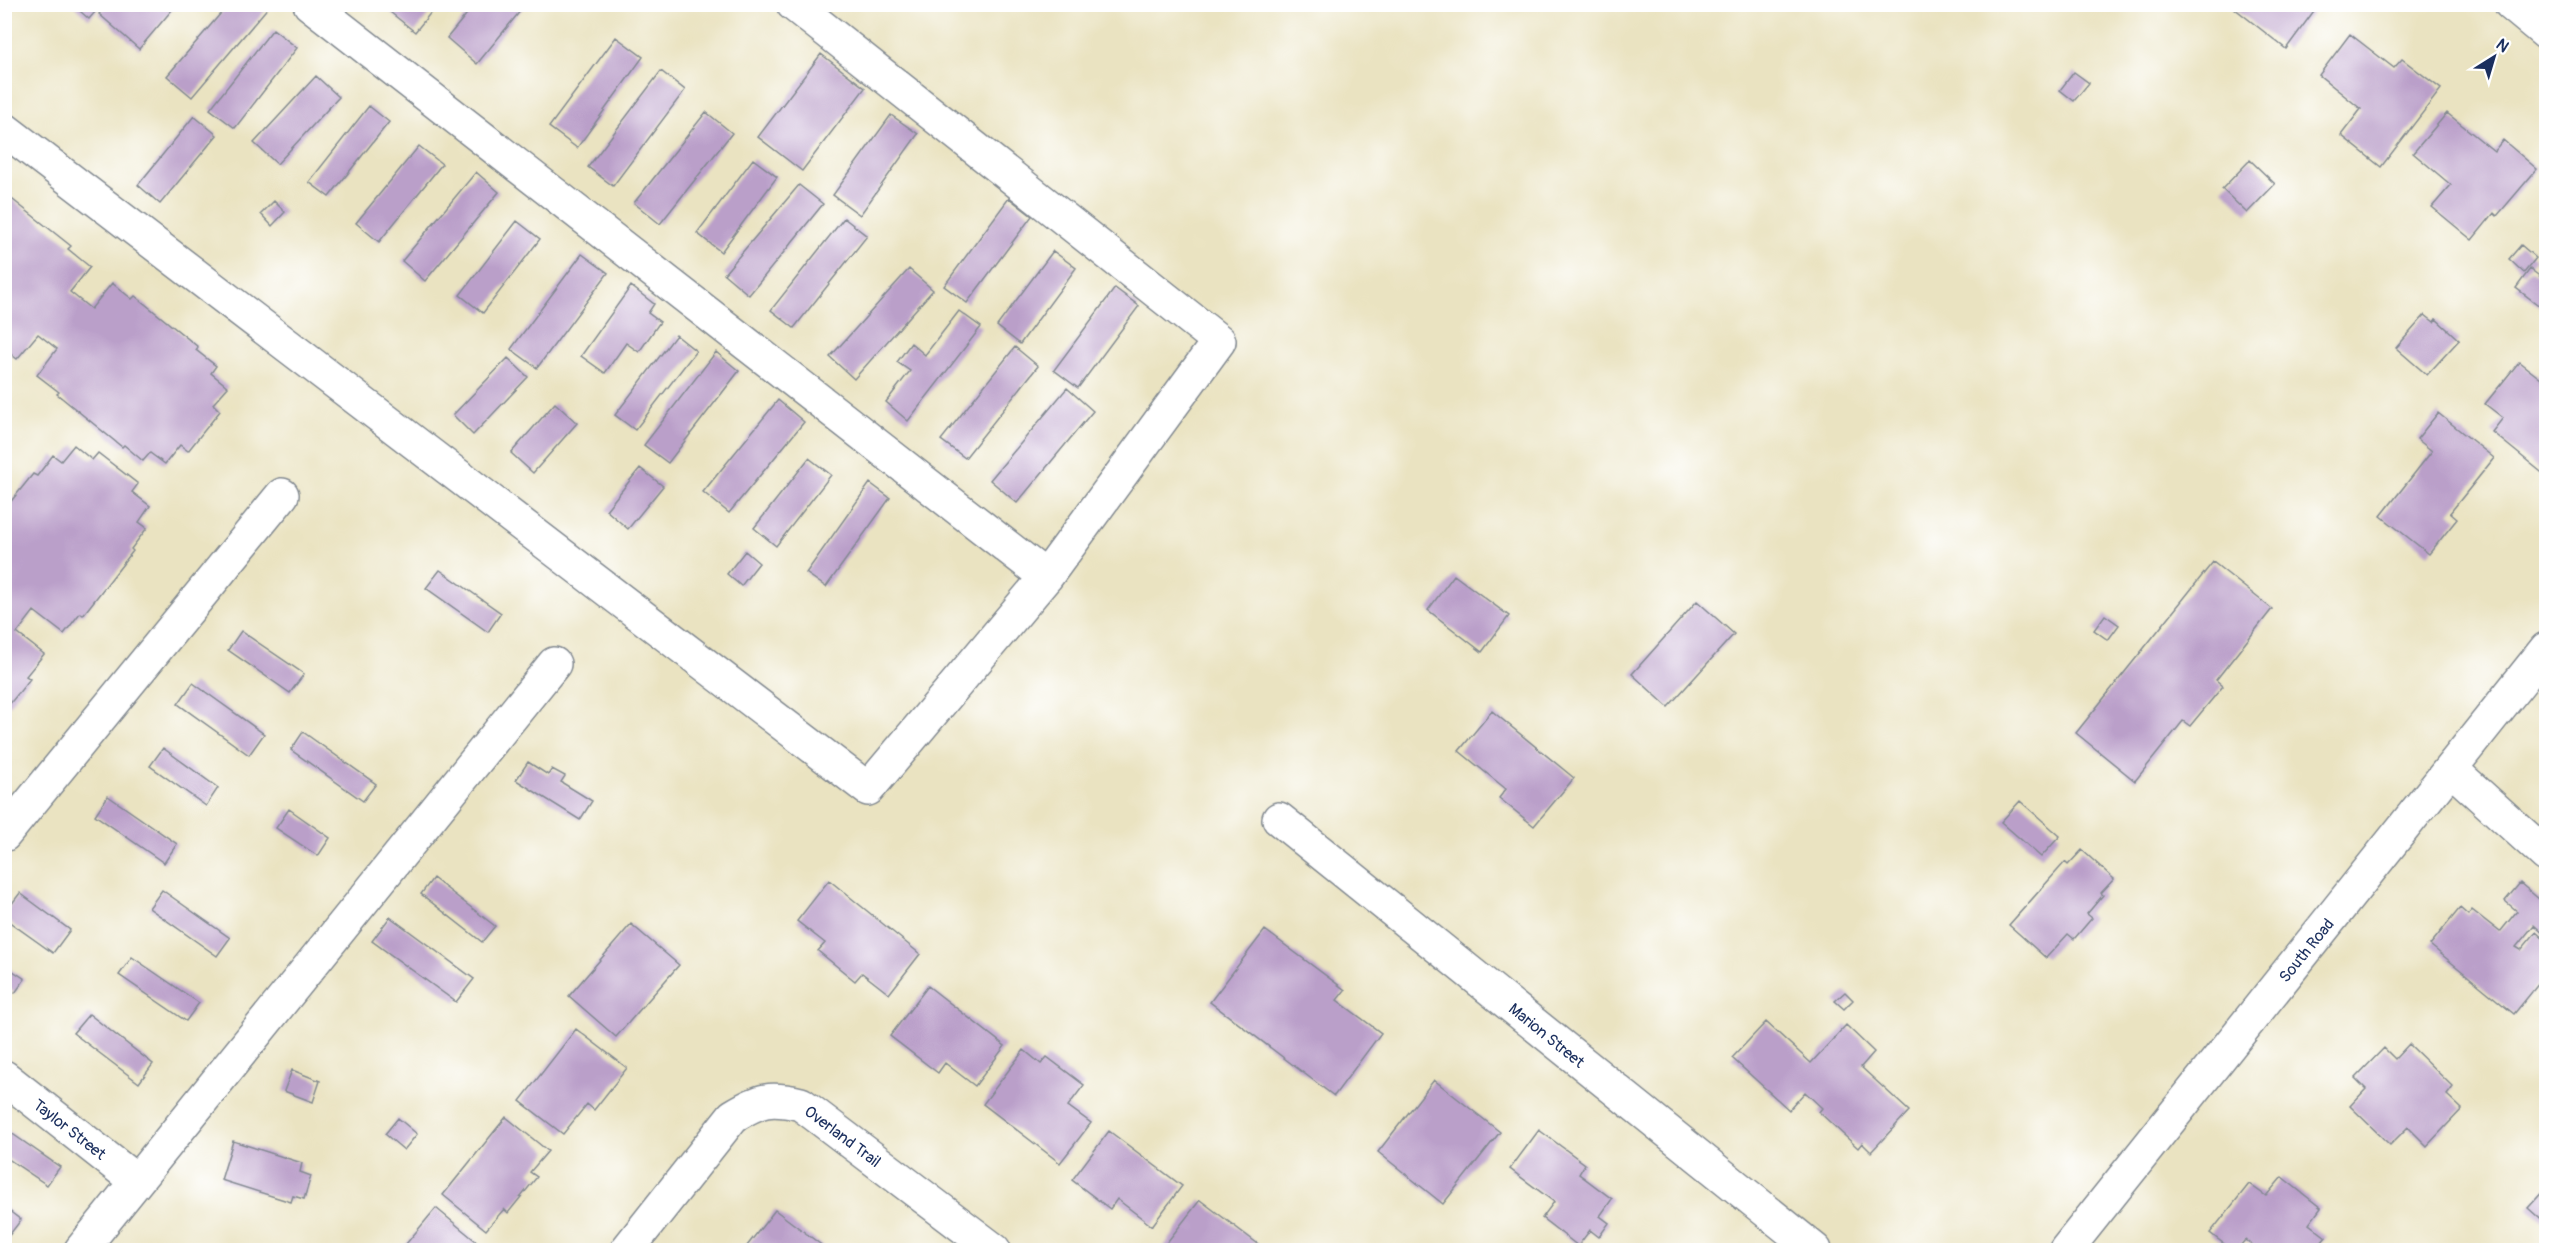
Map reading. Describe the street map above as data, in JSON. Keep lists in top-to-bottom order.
{
  "streets": {
    "street": [
      "South Road",
      "Marion Street",
      "Taylor Street",
      "Overland Trail"
    ]
  },
  "north": "top right"
}
